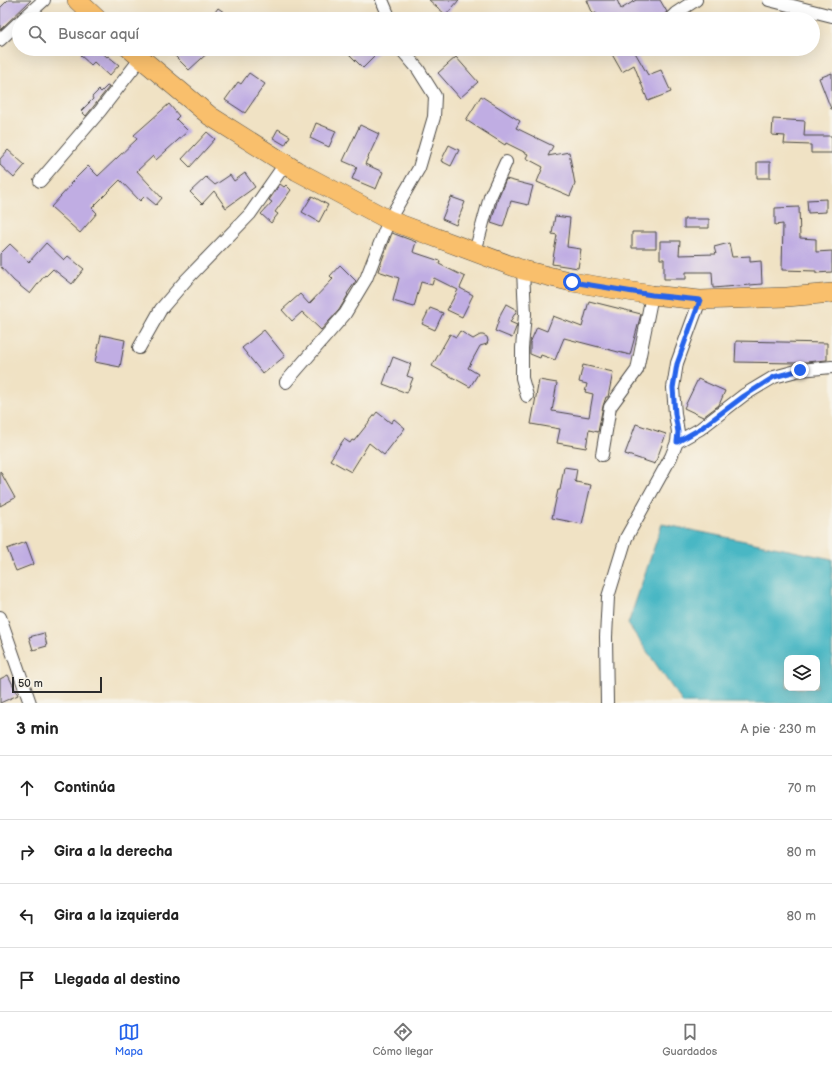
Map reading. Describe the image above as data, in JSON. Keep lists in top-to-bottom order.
{
  "scale_bar": "50 m",
  "page": {
    "search": "Buscar aquí",
    "scale": "50 m",
    "heading": ["3 min", "A pie · 230 m"],
    "list": [
      ["Continúa", "70 m"],
      ["Gira a la derecha", "80 m"],
      ["Gira a la izquierda", "80 m"],
      "Llegada al destino"
    ],
    "nav": ["Mapa", "Cómo llegar", "Guardados"]
  }
}
